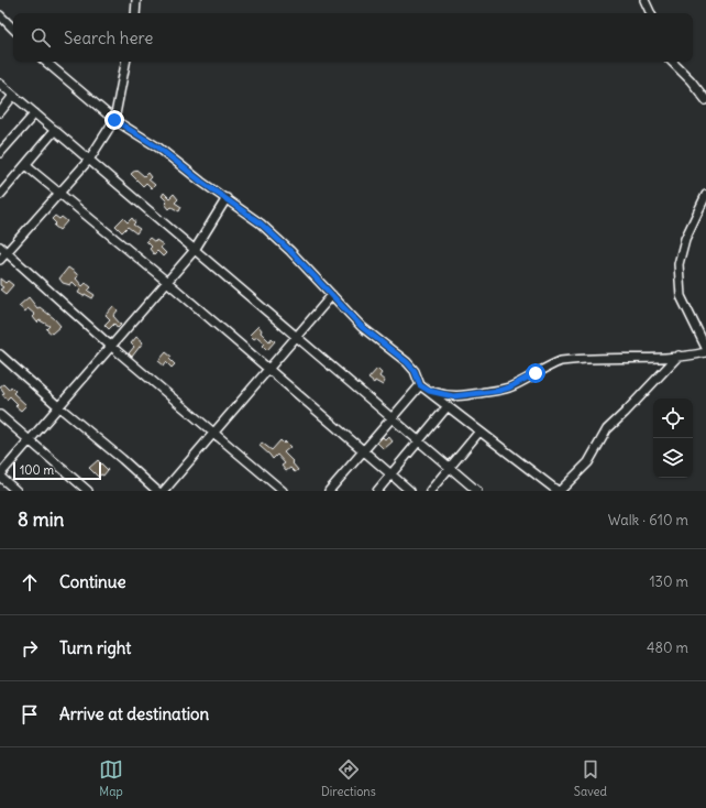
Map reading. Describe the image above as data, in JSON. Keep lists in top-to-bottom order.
{
  "scale_bar": "100 m",
  "page": {
    "search": "Search here",
    "scale": "100 m",
    "heading": ["8 min", "Walk · 610 m"],
    "list": [
      ["Continue", "130 m"],
      ["Turn right", "480 m"],
      "Arrive at destination"
    ],
    "nav": ["Map", "Directions", "Saved"]
  }
}
